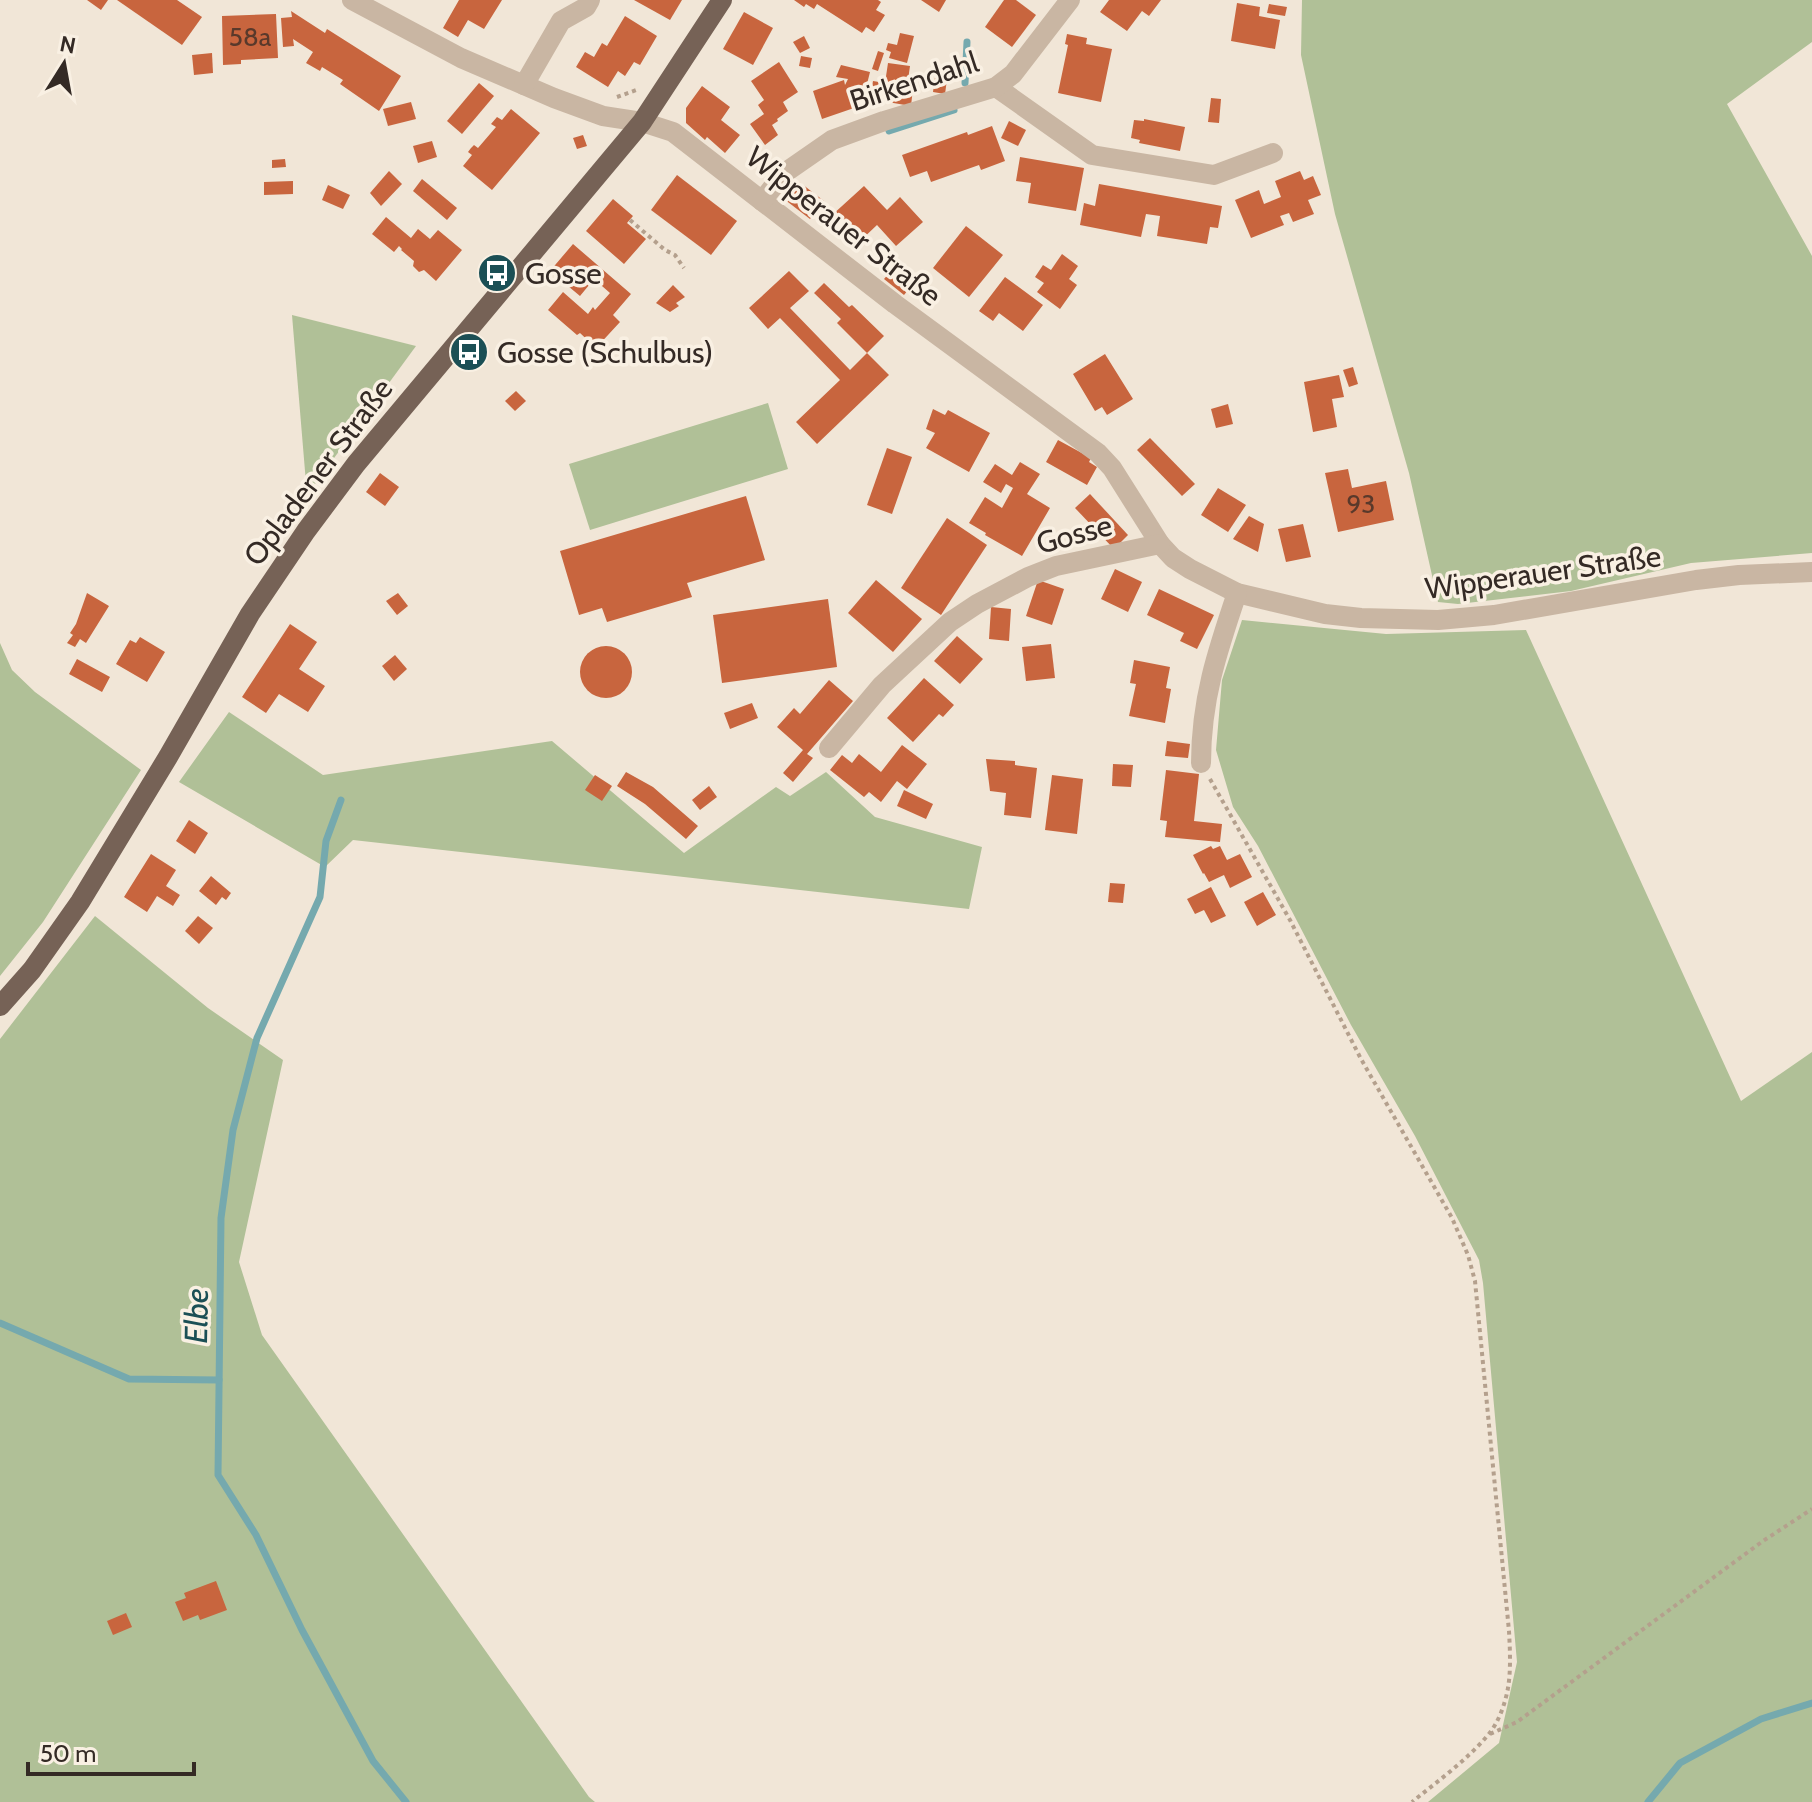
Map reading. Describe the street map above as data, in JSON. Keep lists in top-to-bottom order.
{
  "streets": {
    "main road": ["Opladener Straße"],
    "street": ["Birkendahl", "Wipperauer Straße", "Gosse"]
  },
  "crossings": [
    ["Birkendahl", "Wipperauer Straße"],
    ["Wipperauer Straße", "Opladener Straße"],
    ["Wipperauer Straße", "Gosse"]
  ],
  "water": ["Elbe"],
  "places": {
    "bus stop": ["Gosse", "Gosse (Schulbus)"]
  },
  "house_numbers": ["58a", "93"],
  "scale_bar": "50 m",
  "north": "top"
}
